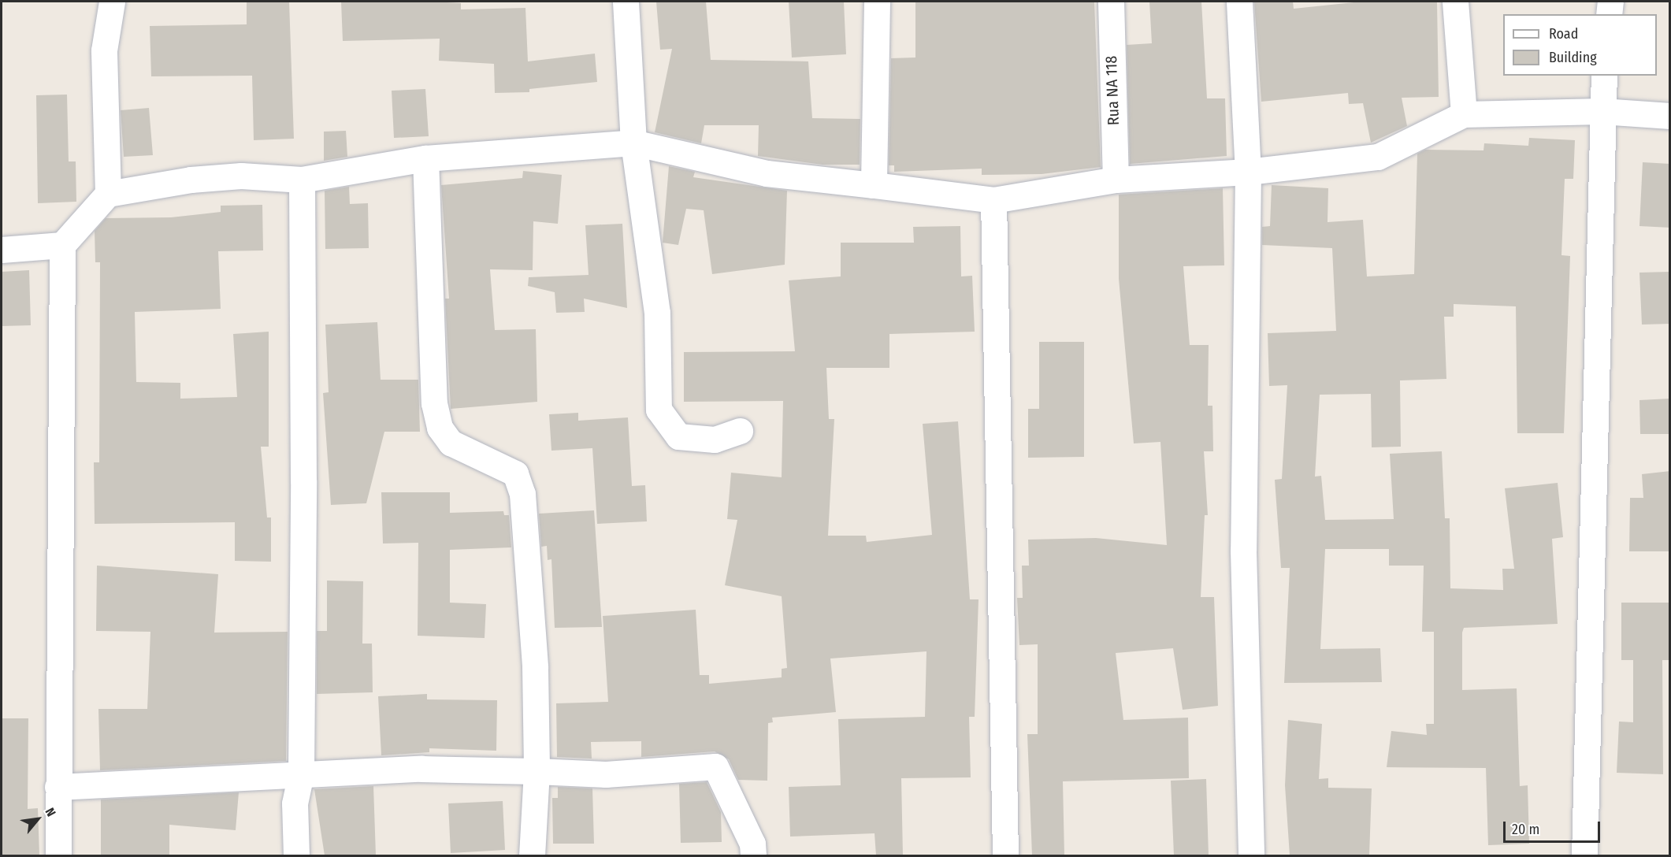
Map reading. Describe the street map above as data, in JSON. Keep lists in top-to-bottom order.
{
  "streets": {
    "street": ["Rua NA 118"]
  },
  "legend": ["Road", "Building"],
  "scale_bar": "20 m",
  "north": "top right"
}
